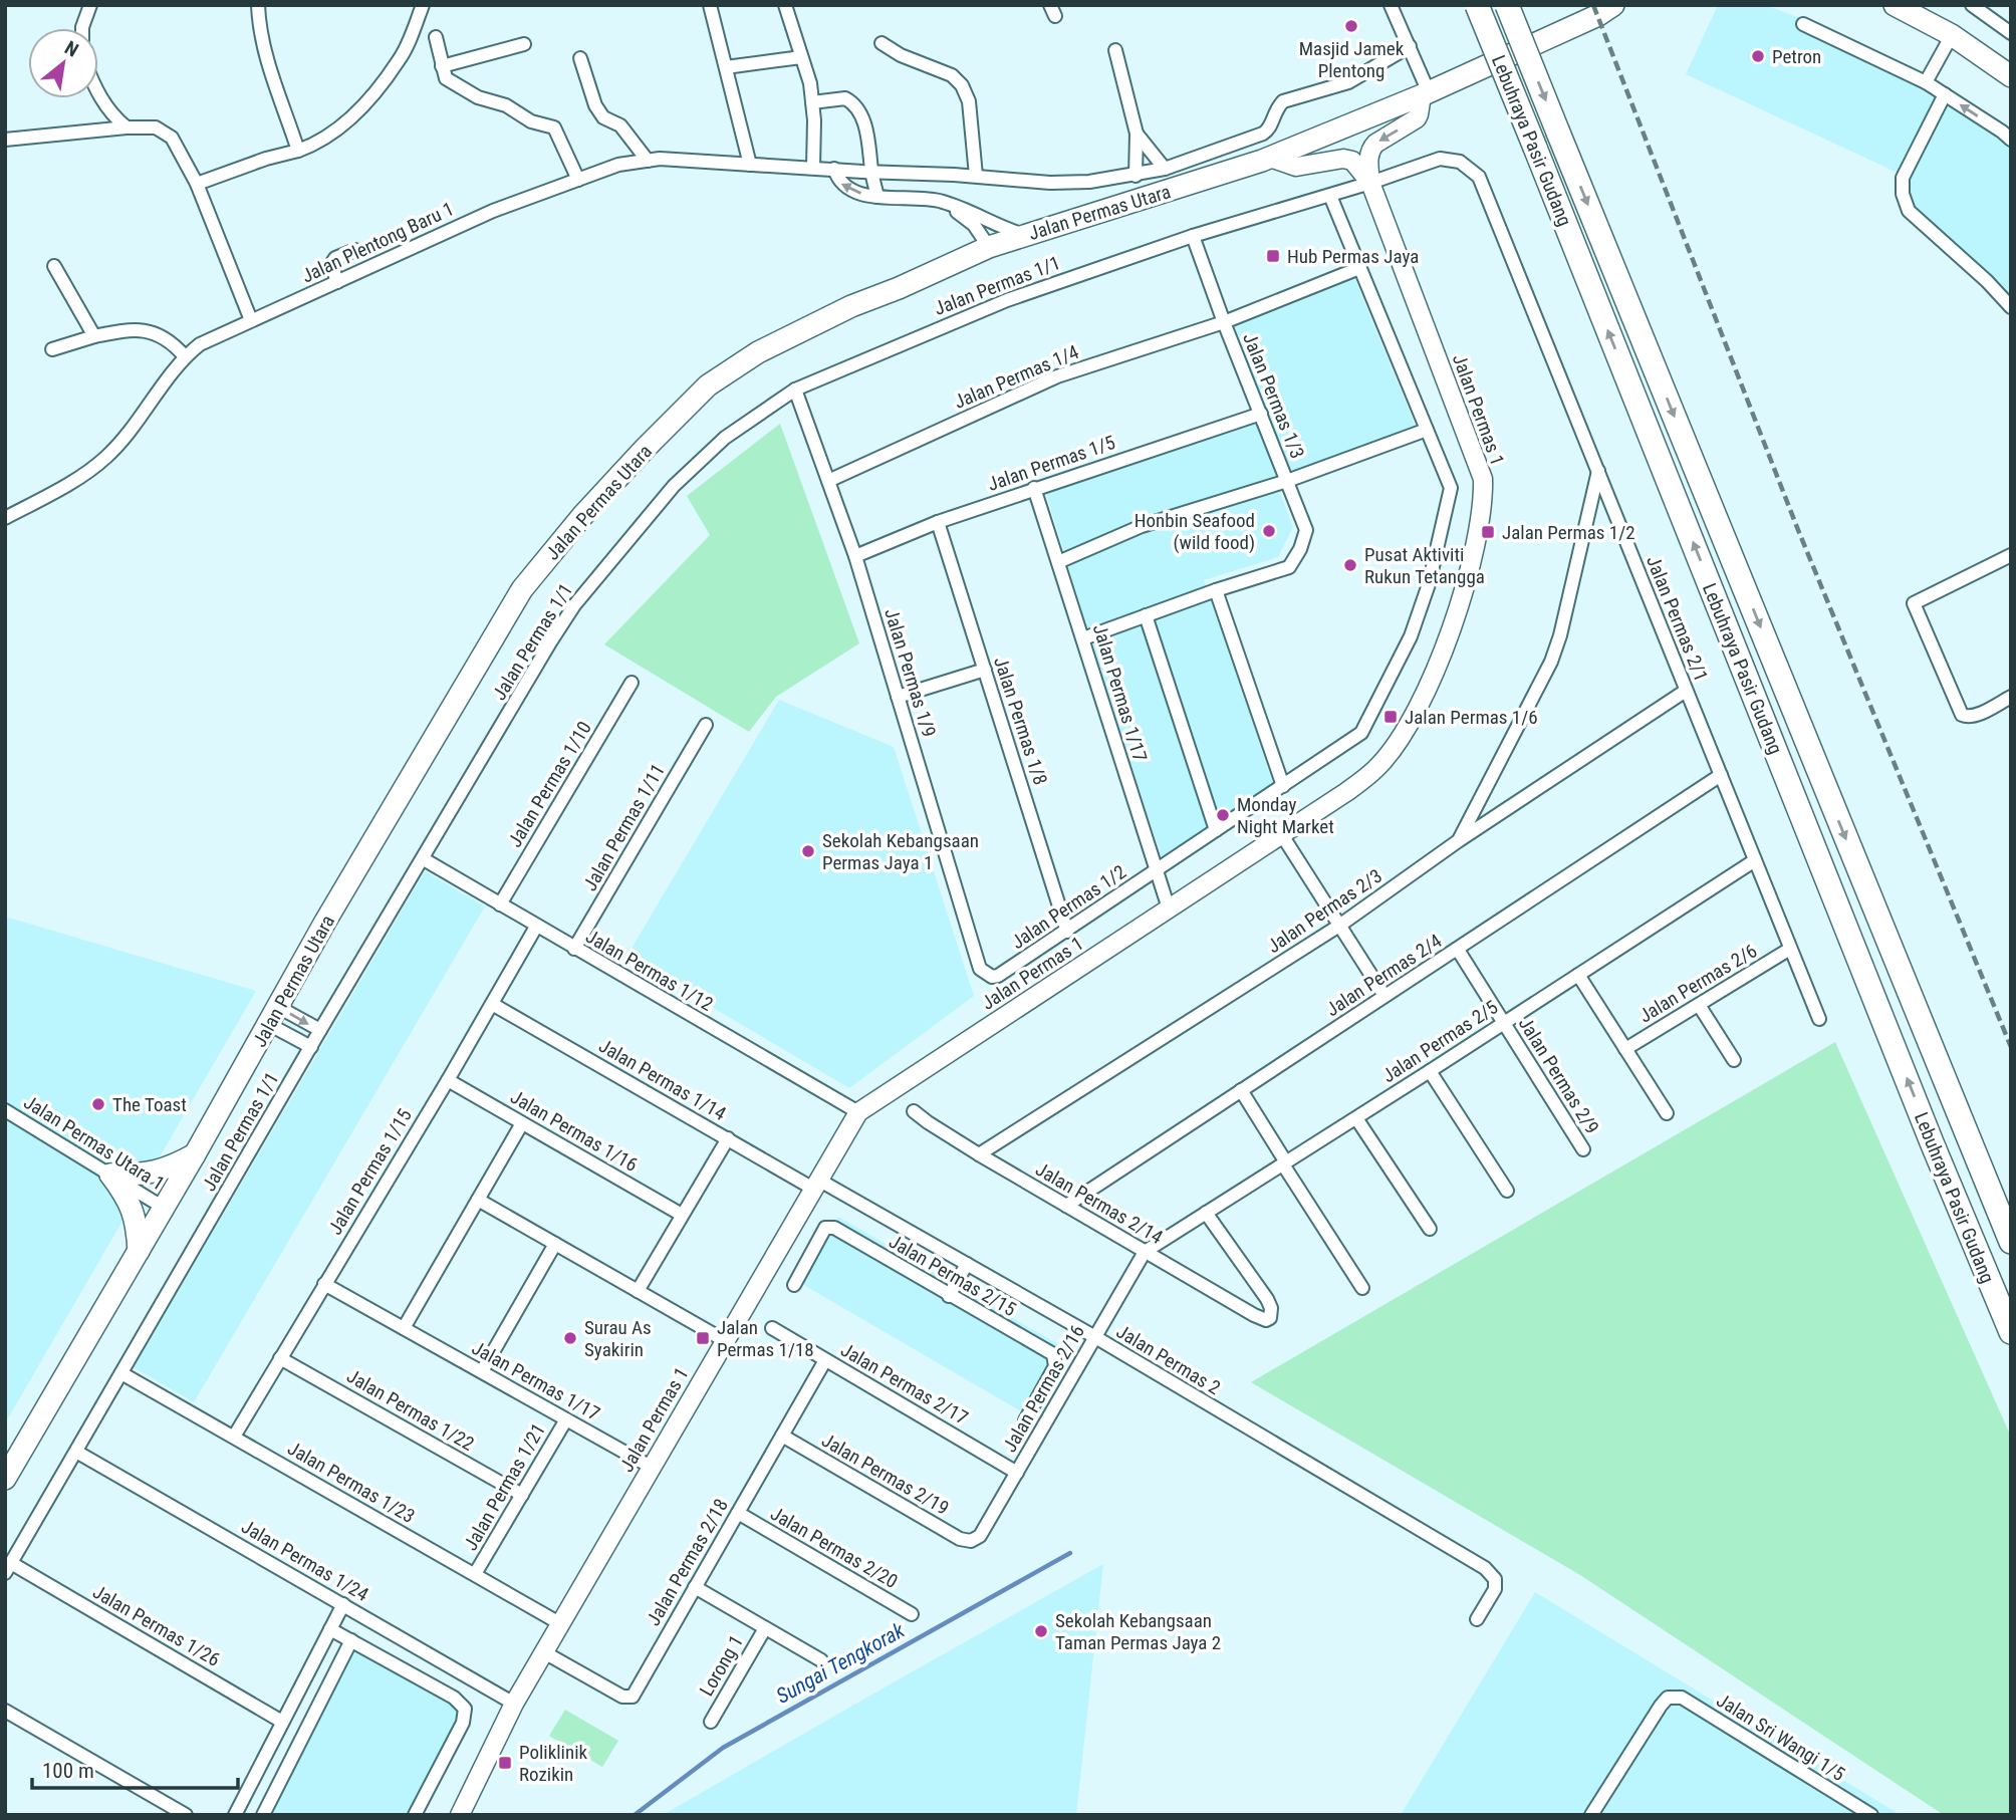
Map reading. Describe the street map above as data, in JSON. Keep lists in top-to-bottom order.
{
  "streets": {
    "highway": ["Lebuhraya Pasir Gudang"],
    "main road": ["Jalan Permas Utara"],
    "street": [
      "Jalan Plentong Baru 1",
      "Jalan Permas 1/1",
      "Jalan Permas 1/4",
      "Jalan Permas 1/3",
      "Jalan Permas 1",
      "Jalan Permas 1/5",
      "Jalan Permas 2/1",
      "Jalan Permas 1/9",
      "Jalan Permas 1/17",
      "Jalan Permas 1/8",
      "Jalan Permas 1/10",
      "Jalan Permas 1/11",
      "Jalan Permas 1/2",
      "Jalan Permas 2/3",
      "Jalan Permas 1/12",
      "Jalan Permas 2/4",
      "Jalan Permas 2/6",
      "Jalan Permas 2/5",
      "Jalan Permas 2/9",
      "Jalan Permas 1/14",
      "Jalan Permas 1/16",
      "Jalan Permas Utara 1",
      "Jalan Permas 1/15",
      "Jalan Permas 2/14",
      "Jalan Permas 2/15",
      "Jalan Permas 2",
      "Jalan Permas 2/17",
      "Jalan Permas 2/16",
      "Jalan Permas 1/22",
      "Jalan Permas 2/19",
      "Jalan Permas 1/23",
      "Jalan Permas 1/21",
      "Jalan Permas 2/20",
      "Jalan Permas 1/24",
      "Jalan Permas 2/18",
      "Jalan Permas 1/26",
      "Lorong 1",
      "Jalan Sri Wangi 1/5"
    ]
  },
  "crossings": [
    ["Jalan Permas Utara", "Jalan Permas 1"],
    ["Jalan Permas Utara", "Jalan Permas Utara 1"],
    ["Jalan Permas 1/1", "Jalan Permas 1/3"],
    ["Jalan Permas 1/1", "Jalan Permas 1"],
    ["Jalan Permas 1/1", "Jalan Permas 2/1"],
    ["Jalan Permas 1/1", "Jalan Permas 1/9"],
    ["Jalan Permas 1/1", "Jalan Permas 1/2"],
    ["Jalan Permas 1/1", "Jalan Permas 1/12"],
    ["Jalan Permas 1/1", "Jalan Permas 1/23"],
    ["Jalan Permas 1/1", "Jalan Permas 1/24"],
    ["Jalan Permas 1/1", "Jalan Permas 1/26"],
    ["Jalan Permas 1/4", "Jalan Permas 1/3"],
    ["Jalan Permas 1/4", "Jalan Permas 1/9"],
    ["Jalan Permas 1/4", "Jalan Permas 1/2"],
    ["Jalan Permas 1/3", "Jalan Permas 1/5"],
    ["Jalan Permas 1", "Jalan Permas 1/17"],
    ["Jalan Permas 1", "Jalan Permas 1/12"],
    ["Jalan Permas 1", "Jalan Permas 1/14"],
    ["Jalan Permas 1", "Jalan Permas 2"],
    ["Jalan Permas 1", "Jalan Permas 1/23"],
    ["Jalan Permas 1", "Jalan Permas 1/24"],
    ["Jalan Permas 1", "Jalan Permas 2/18"],
    ["Jalan Permas 1/5", "Jalan Permas 1/9"],
    ["Jalan Permas 1/5", "Jalan Permas 1/17"],
    ["Jalan Permas 1/5", "Jalan Permas 1/8"],
    ["Jalan Permas 2/1", "Jalan Permas 2/3"],
    ["Jalan Permas 2/1", "Jalan Permas 2/4"],
    ["Jalan Permas 2/1", "Jalan Permas 2/6"],
    ["Jalan Permas 2/1", "Jalan Permas 2/5"],
    ["Jalan Permas 1/9", "Jalan Permas 1/2"],
    ["Jalan Permas 1/17", "Jalan Permas 1/2"],
    ["Jalan Permas 1/17", "Jalan Permas 1/15"],
    ["Jalan Permas 1/17", "Jalan Permas 1/21"],
    ["Jalan Permas 1/8", "Jalan Permas 1/2"],
    ["Jalan Permas 1/10", "Jalan Permas 1/12"],
    ["Jalan Permas 1/11", "Jalan Permas 1/12"],
    ["Jalan Permas 2/3", "Jalan Permas 2/14"],
    ["Jalan Permas 1/12", "Jalan Permas 1/15"],
    ["Jalan Permas 2/4", "Jalan Permas 2/9"],
    ["Jalan Permas 2/4", "Jalan Permas 2/14"],
    ["Jalan Permas 2/5", "Jalan Permas 2/9"],
    ["Jalan Permas 2/5", "Jalan Permas 2/14"],
    ["Jalan Permas 2/5", "Jalan Permas 2/16"],
    ["Jalan Permas 1/14", "Jalan Permas 1/15"],
    ["Jalan Permas 1/14", "Jalan Permas 2"],
    ["Jalan Permas 1/16", "Jalan Permas 1/15"],
    ["Jalan Permas 1/15", "Jalan Permas 1/22"],
    ["Jalan Permas 1/15", "Jalan Permas 1/23"],
    ["Jalan Permas 2/14", "Jalan Permas 2/16"],
    ["Jalan Permas 2", "Jalan Permas 2/16"],
    ["Jalan Permas 2/17", "Jalan Permas 2/16"],
    ["Jalan Permas 2/17", "Jalan Permas 2/18"],
    ["Jalan Permas 2/16", "Jalan Permas 2/19"],
    ["Jalan Permas 1/22", "Jalan Permas 1/21"],
    ["Jalan Permas 2/19", "Jalan Permas 2/18"],
    ["Jalan Permas 1/23", "Jalan Permas 1/21"],
    ["Jalan Permas 2/20", "Jalan Permas 2/18"]
  ],
  "water": ["Sungai Tengkorak"],
  "places": {
    "other": [
      "Masjid Jamek Plentong",
      "Petron",
      "Honbin Seafood (wild food)",
      "Pusat Aktiviti Rukun Tetangga",
      "Monday Night Market",
      "Sekolah Kebangsaan Permas Jaya 1",
      "The Toast",
      "Surau As Syakirin",
      "Sekolah Kebangsaan Taman Permas Jaya 2"
    ],
    "transit": [
      "Hub Permas Jaya",
      "Jalan Permas 1/2",
      "Jalan Permas 1/6",
      "Jalan Permas 1/18",
      "Poliklinik Rozikin"
    ]
  },
  "scale_bar": "100 m",
  "north": "top right"
}
